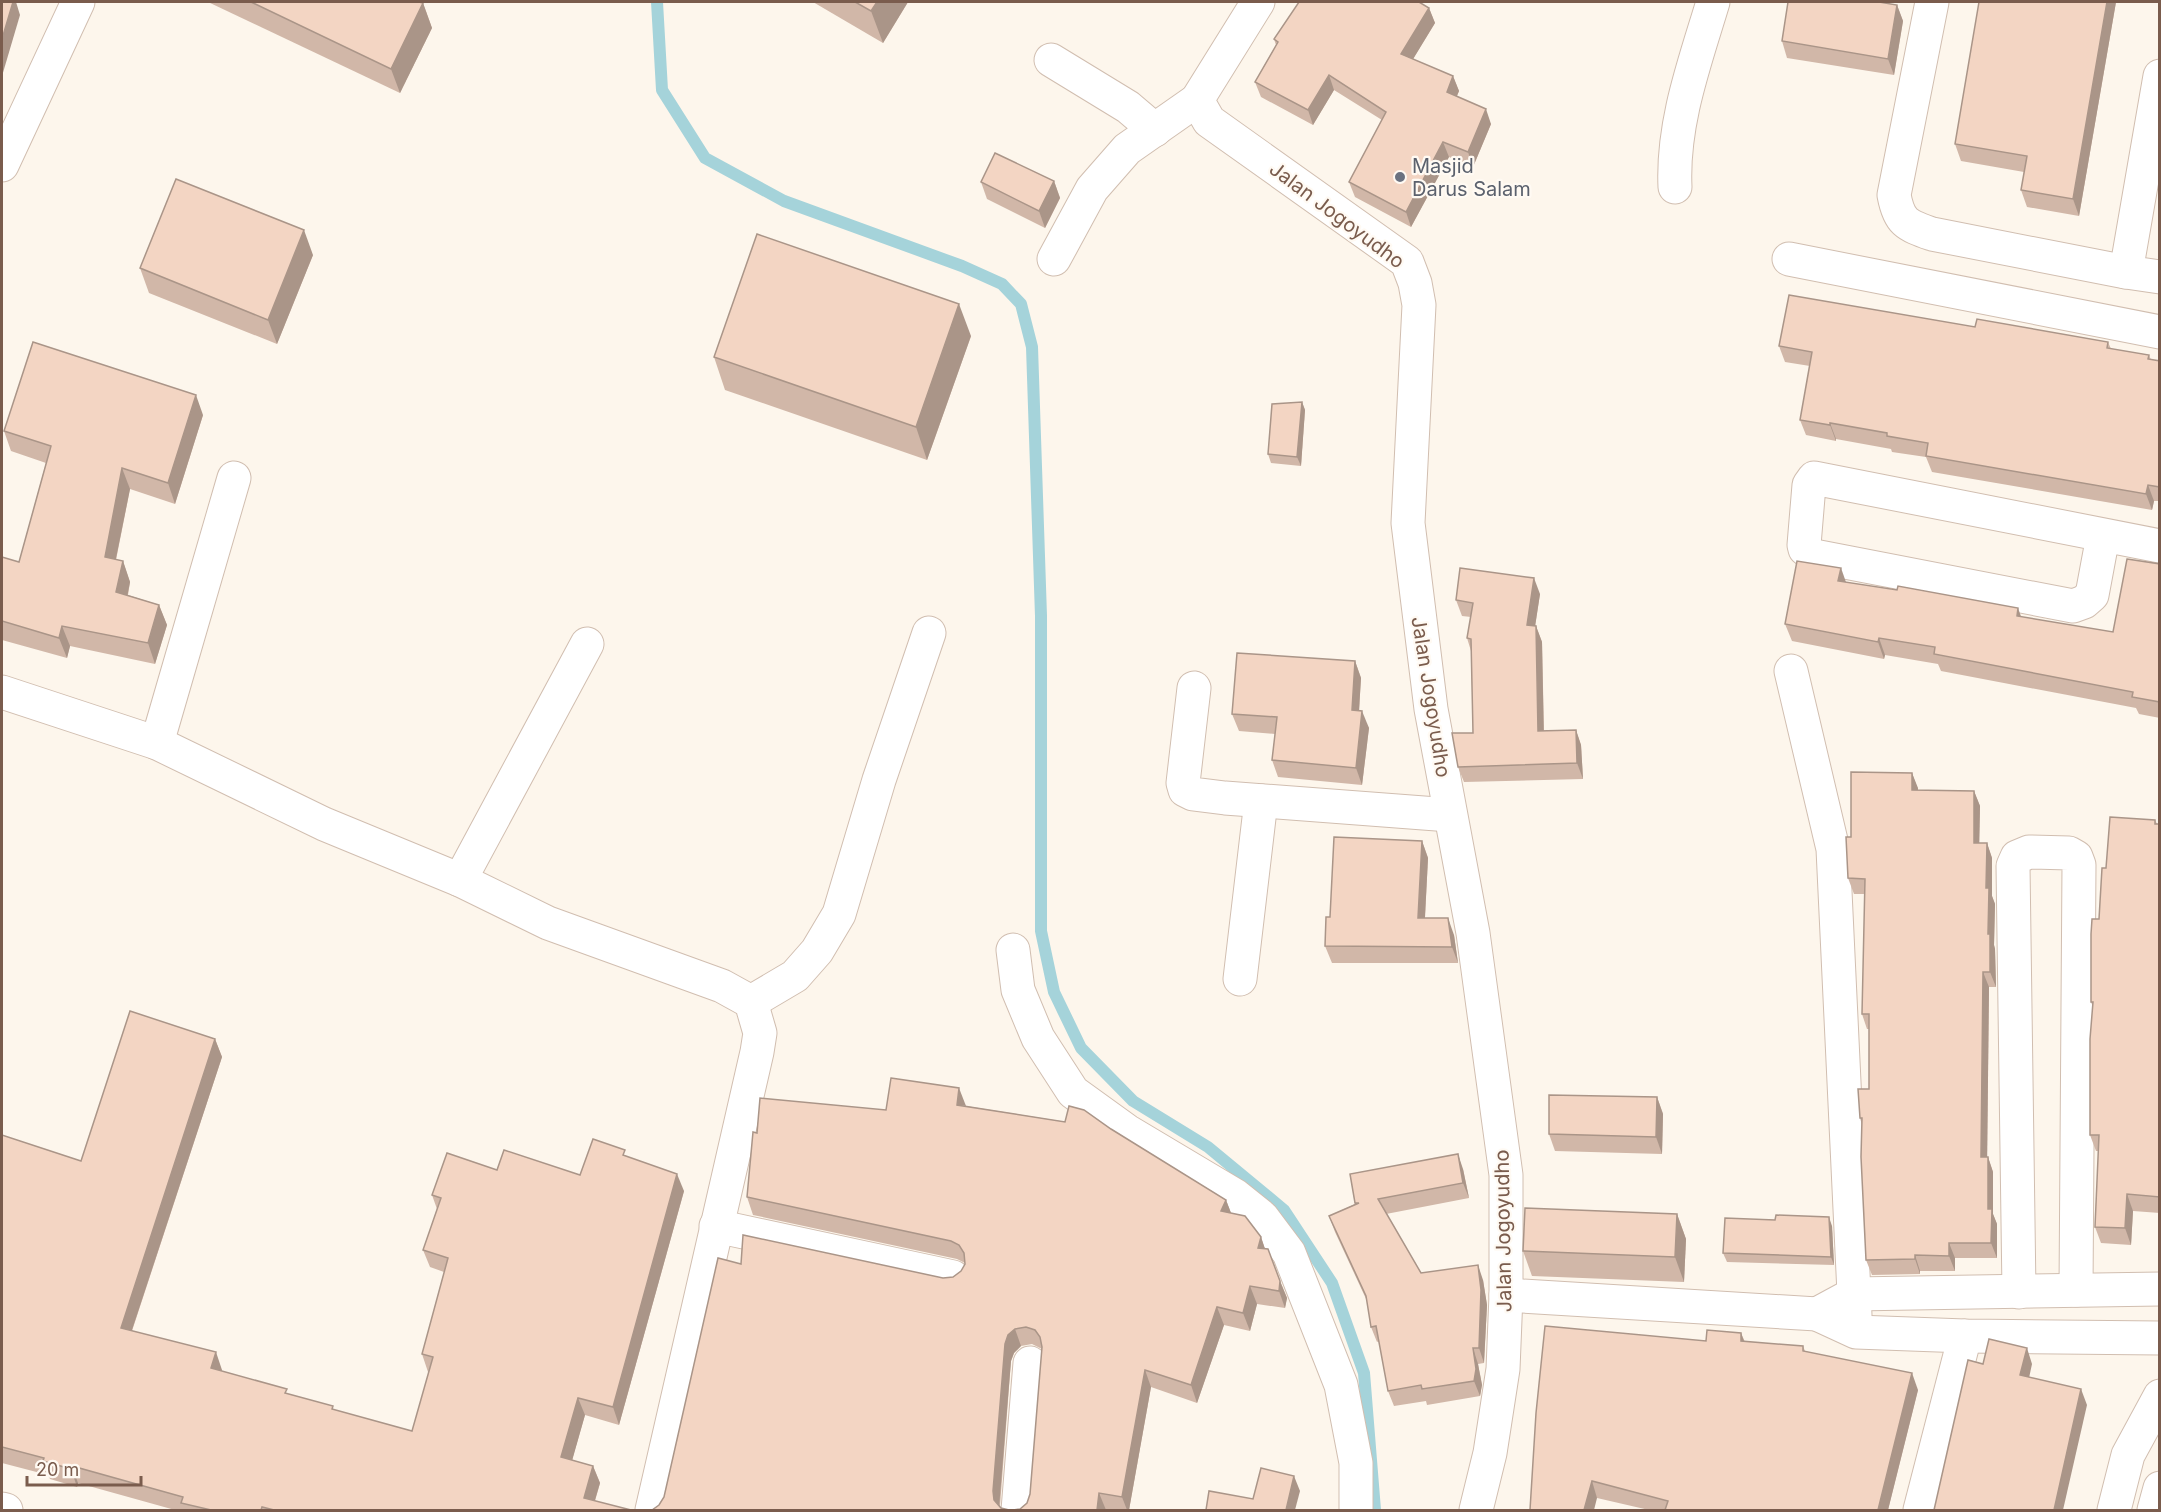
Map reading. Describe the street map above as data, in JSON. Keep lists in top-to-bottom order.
{
  "streets": {
    "street": ["Jalan Jogoyudho"]
  },
  "places": ["Masjid Darus Salam"],
  "scale_bar": "20 m"
}
